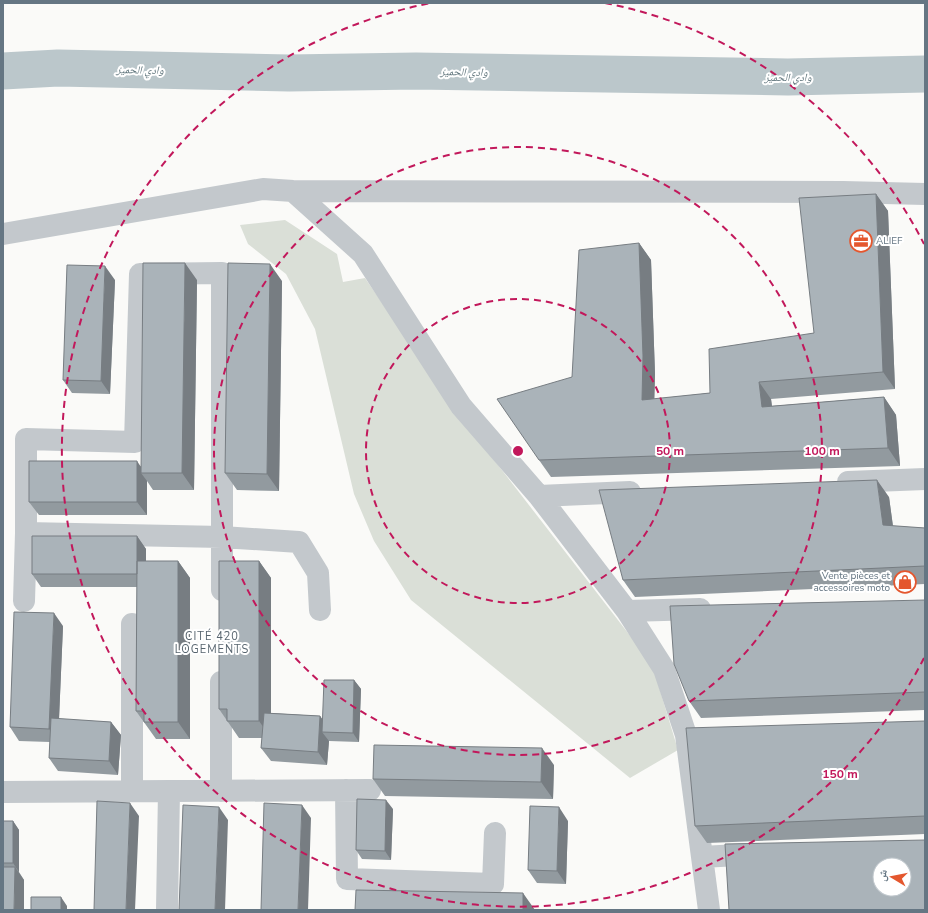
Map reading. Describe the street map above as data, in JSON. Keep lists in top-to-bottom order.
{
  "districts": ["CITÉ 420 LOGEMENTS"],
  "water": ["وادي الحميز"],
  "places": {
    "office": ["ALIEF"],
    "shop": ["Vente pièces et accessoires moto"]
  },
  "north": "left",
  "rings": ["50 m", "100 m", "150 m"]
}
